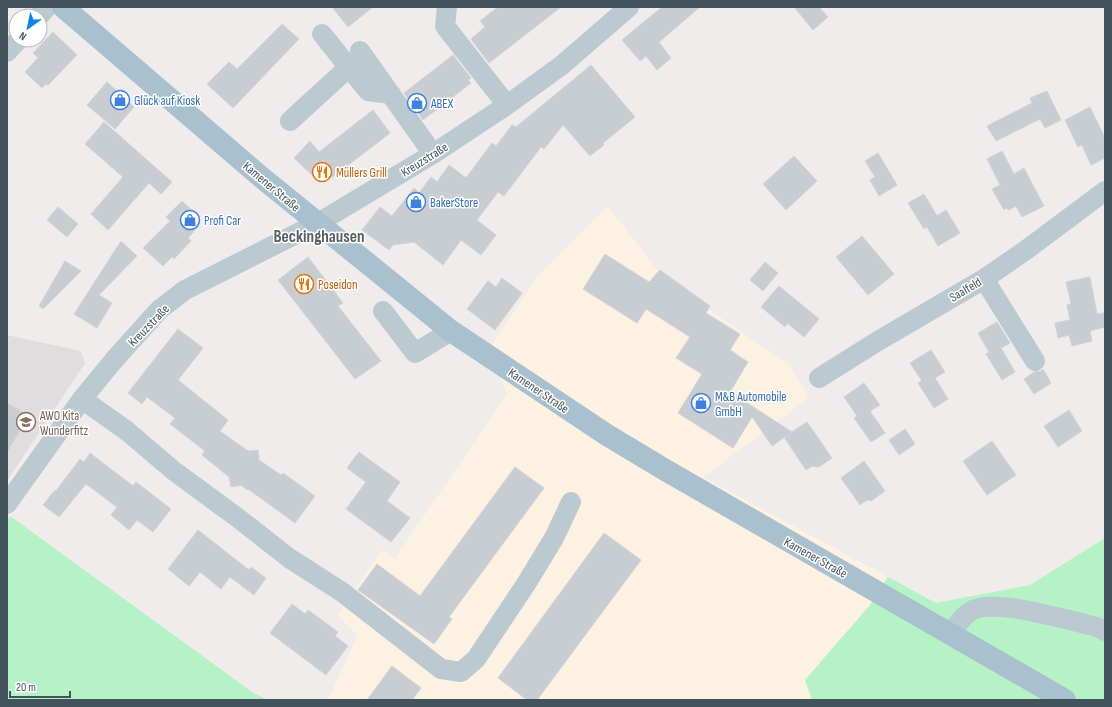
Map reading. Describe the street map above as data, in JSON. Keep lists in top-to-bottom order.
{
  "streets": {
    "main road": ["Kamener Straße"],
    "street": ["Kreuzstraße", "Saalfeld"]
  },
  "crossings": [
    ["Kreuzstraße", "Kamener Straße"]
  ],
  "districts": ["Beckinghausen"],
  "places": {
    "shop": [
      "Glück auf Kiosk",
      "ABEX",
      "BakerStore",
      "Profi Car",
      "M&B Automobile GmbH"
    ],
    "restaurant": ["Müllers Grill", "Poseidon"],
    "school or university": ["AWO Kita Wunderfitz"]
  },
  "scale_bar": "20 m",
  "north": "bottom left"
}
